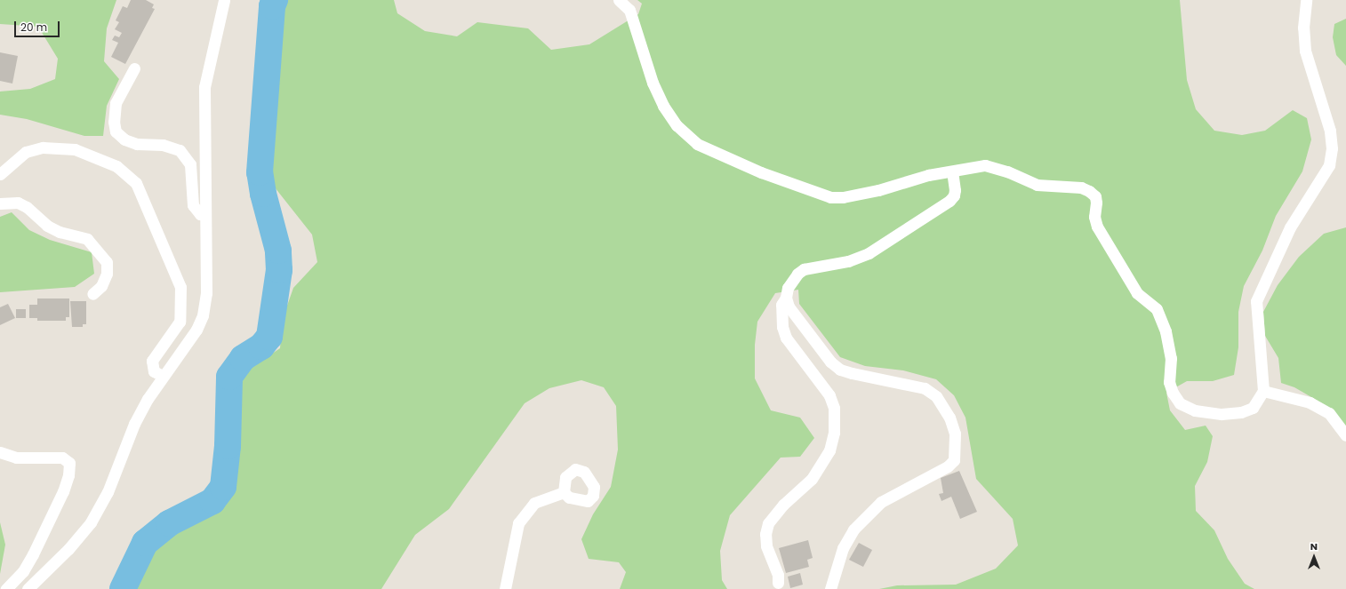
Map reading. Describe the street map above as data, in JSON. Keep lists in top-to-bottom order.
{
  "scale_bar": "20 m",
  "north": "top"
}
